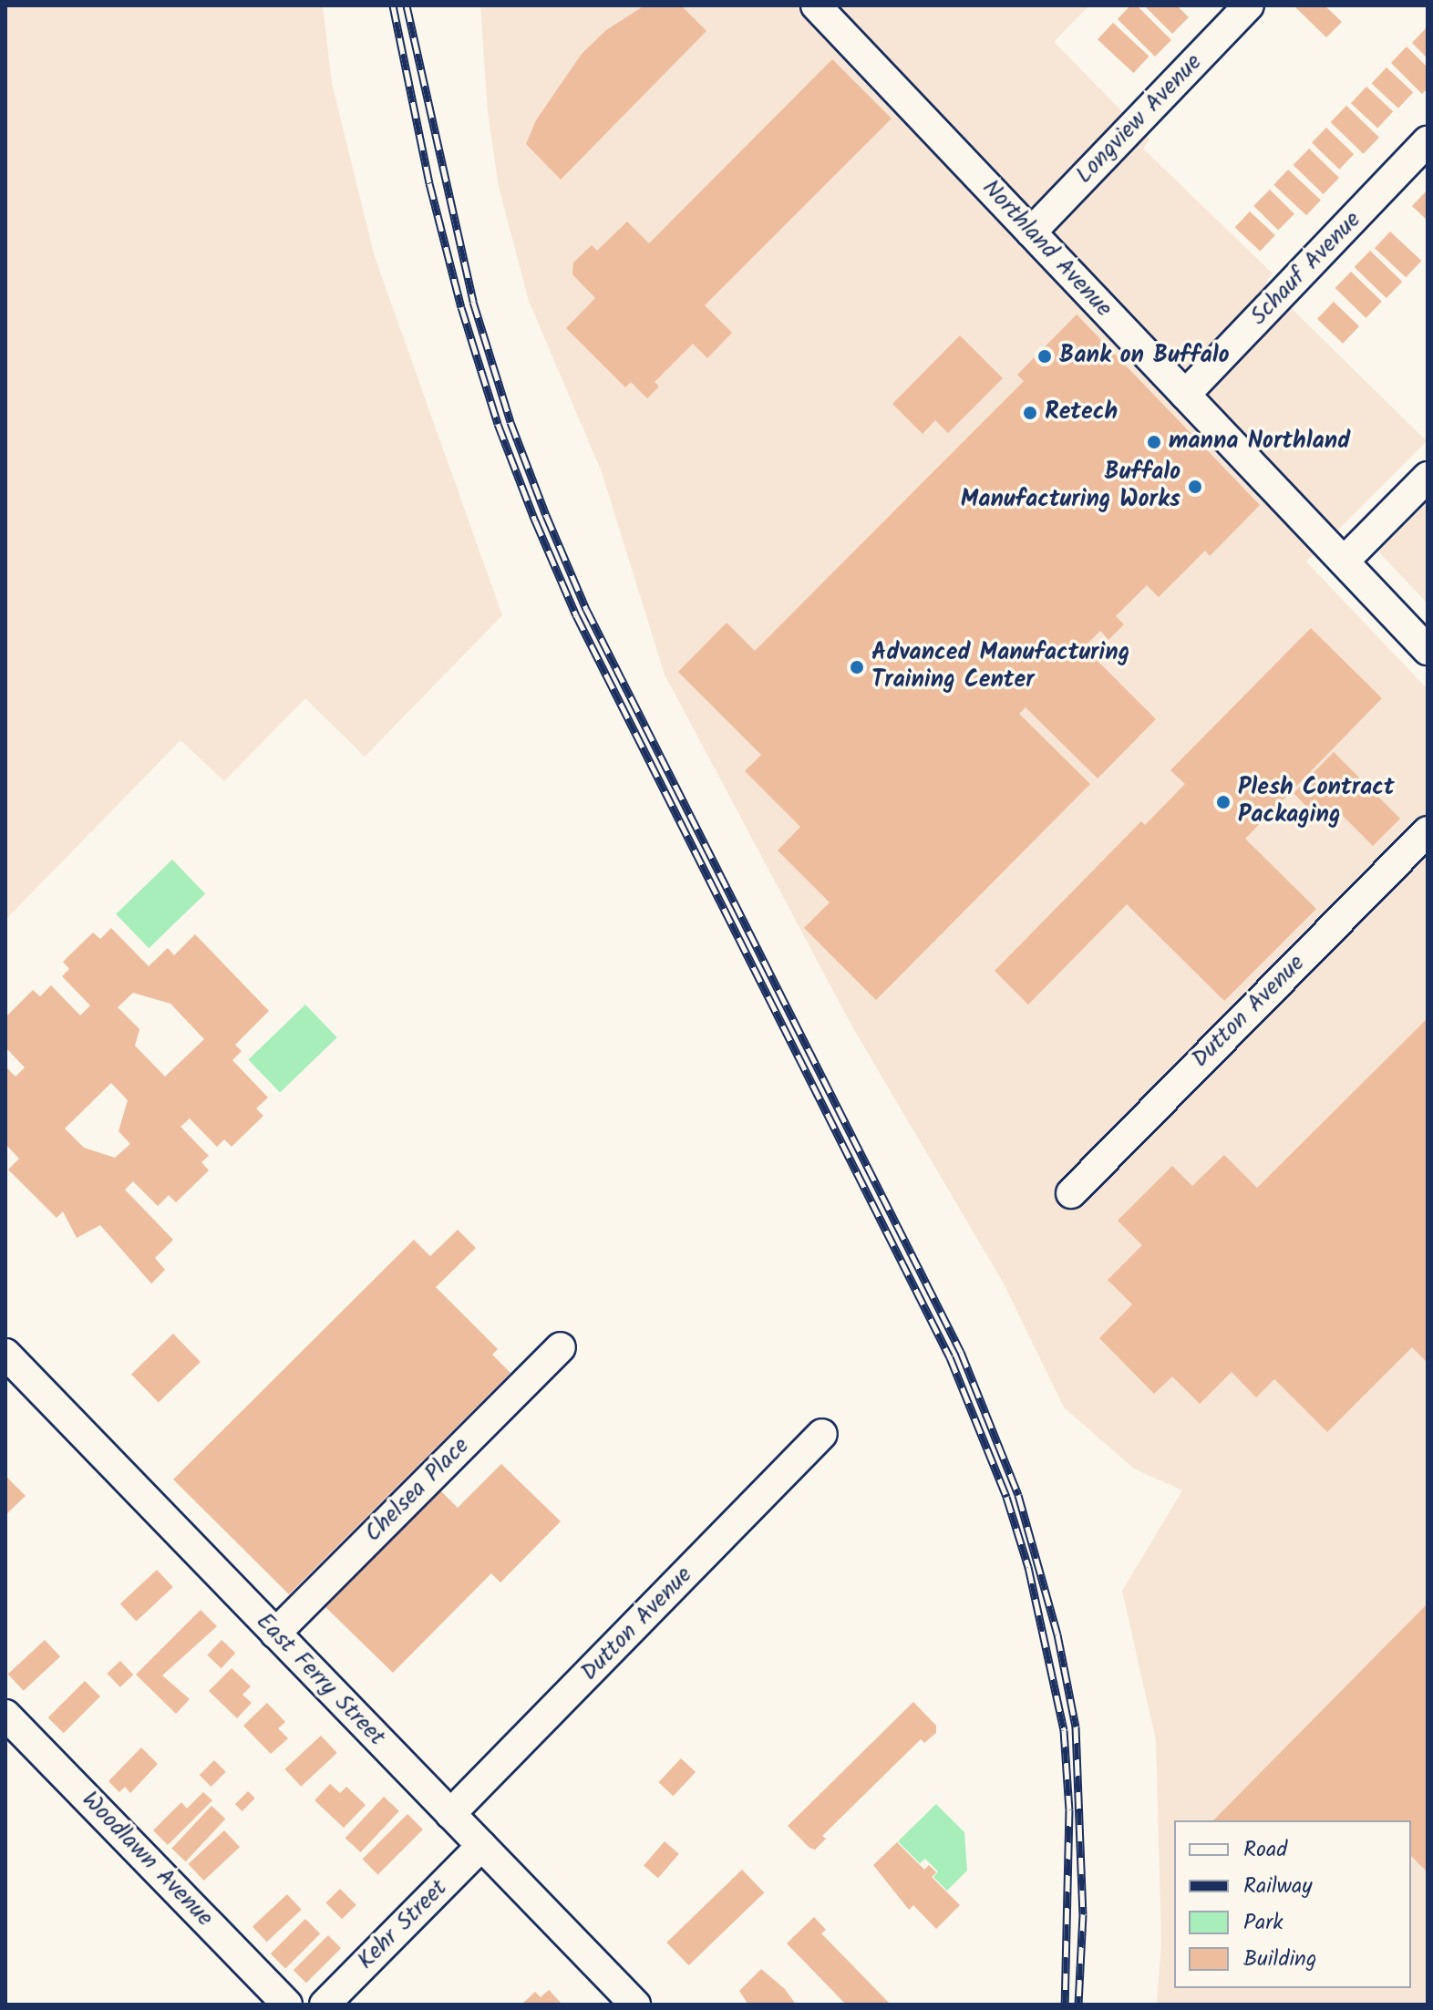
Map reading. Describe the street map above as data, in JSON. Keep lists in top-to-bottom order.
{
  "streets": {
    "street": [
      "Longview Avenue",
      "Northland Avenue",
      "Schauf Avenue",
      "Dutton Avenue",
      "Chelsea Place",
      "East Ferry Street",
      "Woodlawn Avenue",
      "Kehr Street"
    ]
  },
  "crossings": [
    ["Longview Avenue", "Northland Avenue"],
    ["Northland Avenue", "Schauf Avenue"],
    ["Dutton Avenue", "East Ferry Street"],
    ["Chelsea Place", "East Ferry Street"],
    ["East Ferry Street", "Kehr Street"]
  ],
  "places": [
    "Bank on Buffalo",
    "Retech",
    "manna Northland",
    "Buffalo Manufacturing Works",
    "Advanced Manufacturing Training Center",
    "Plesh Contract Packaging"
  ],
  "legend": [
    "Road",
    "Railway",
    "Park",
    "Building"
  ]
}
